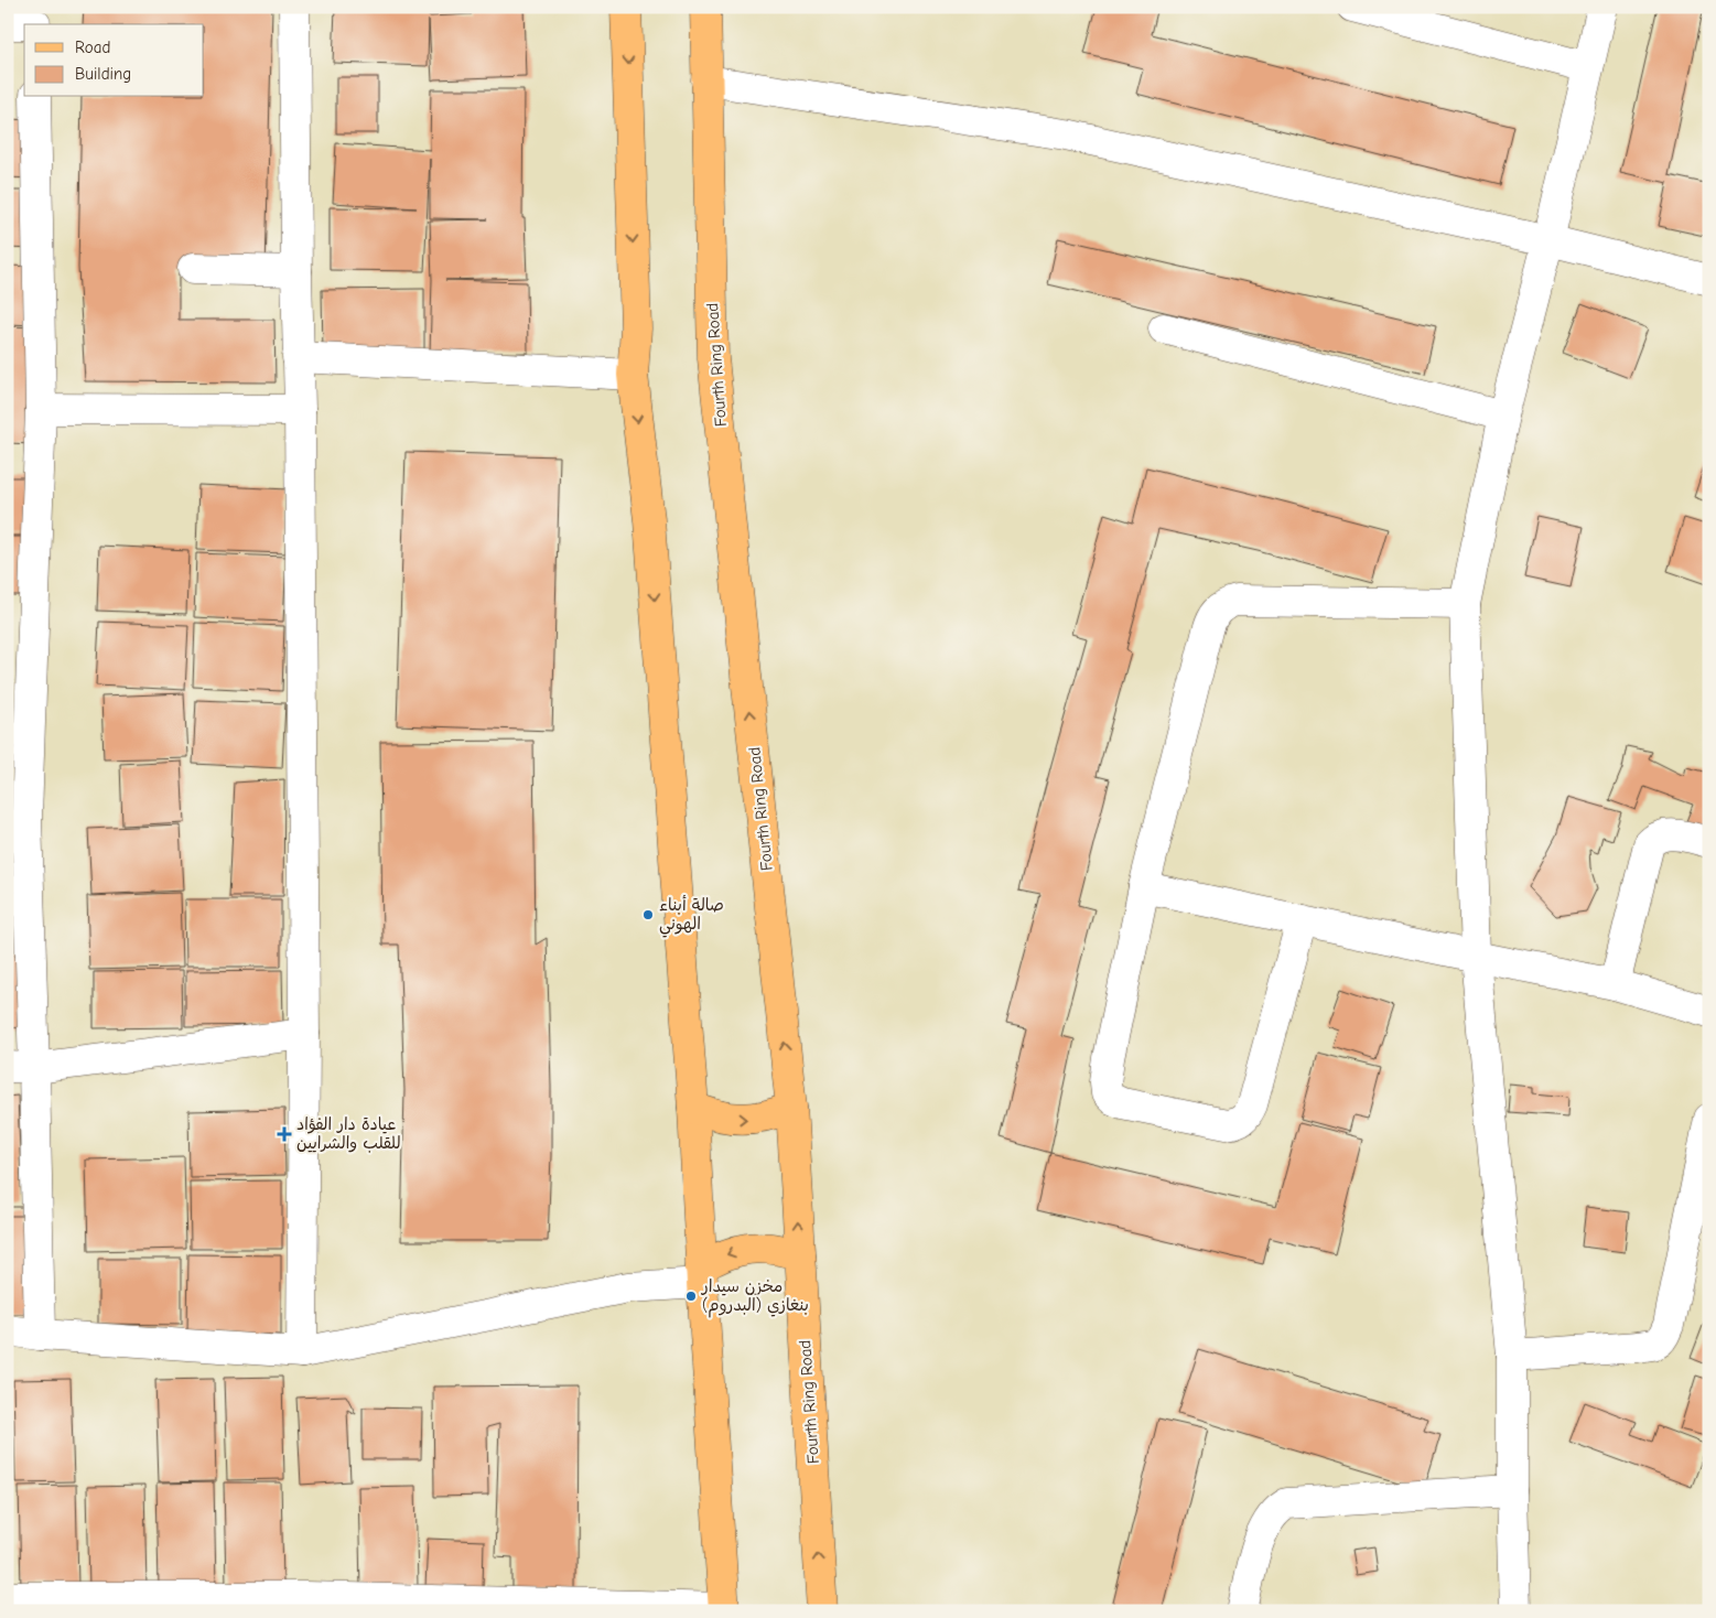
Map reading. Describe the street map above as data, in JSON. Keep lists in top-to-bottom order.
{
  "streets": {
    "main road": ["Fourth Ring Road"]
  },
  "places": {
    "other": ["صالة أبناء الهوني", "مخزن سيدار بنغازي (البدروم)"],
    "health": ["عيادة دار الفؤاد للقلب والشرايين"]
  },
  "legend": ["Road", "Building"]
}
